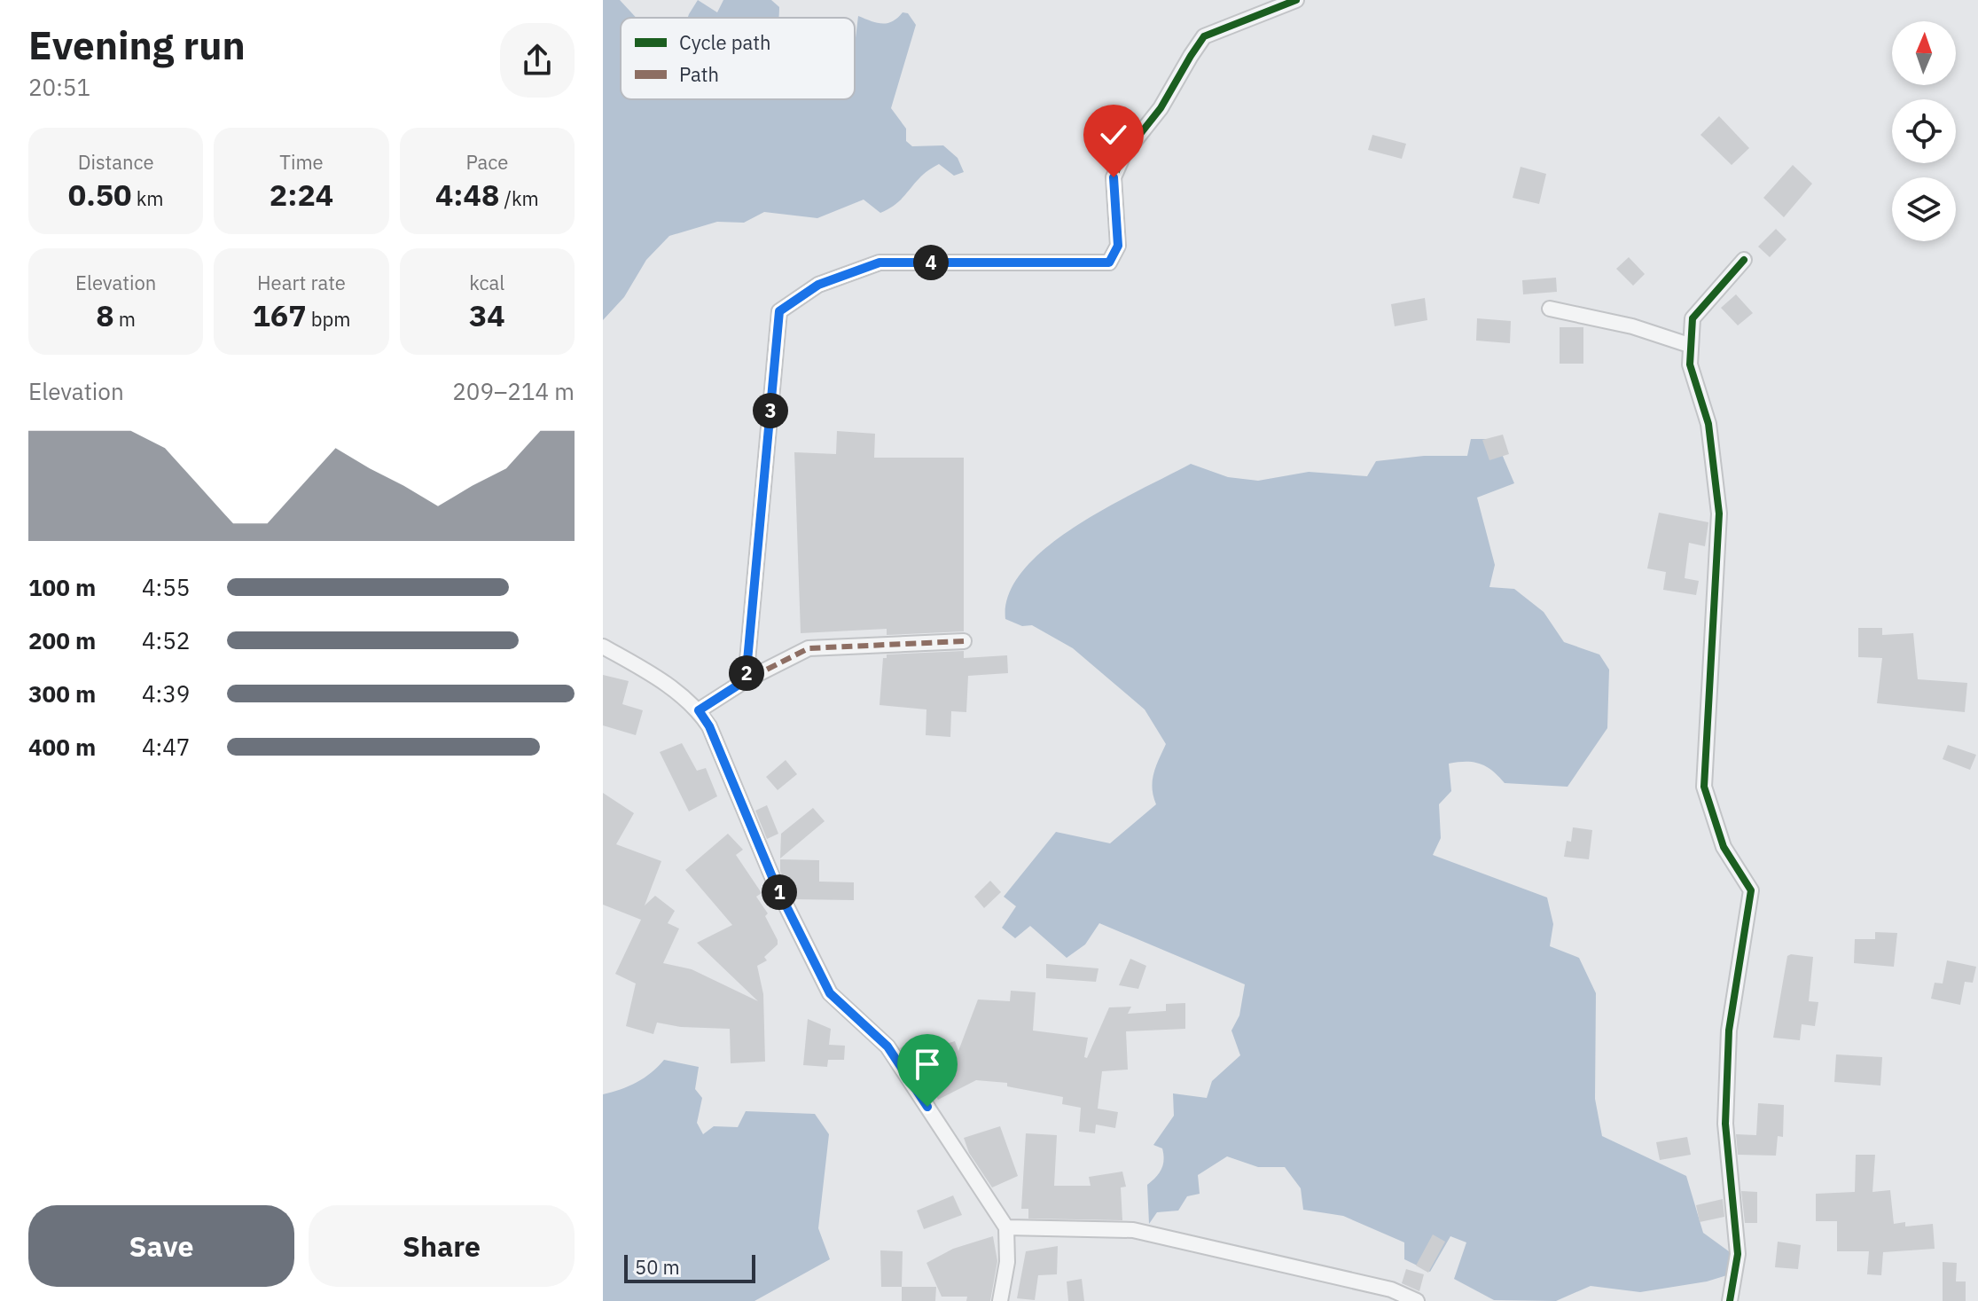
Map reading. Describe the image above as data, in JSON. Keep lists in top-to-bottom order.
{
  "legend": ["Cycle path", "Path"],
  "scale_bar": "50 m",
  "north": "top",
  "page": {
    "heading": ["Evening run", "20:51"],
    "stats": [
      ["Distance", "0.50 km"],
      ["Time", "2:24"],
      ["Pace", "4:48 /km"],
      ["Elevation", "8 m"],
      ["Heart rate", "167 bpm"],
      ["kcal", "34"]
    ],
    "pins": [
      "4",
      "3",
      "2",
      "1"
    ],
    "chart": ["Elevation", "209–214 m"],
    "list": [
      {
        "name": "100 m",
        "note": "4:55"
      },
      {
        "name": "200 m",
        "note": "4:52"
      },
      {
        "name": "300 m",
        "note": "4:39"
      },
      {
        "name": "400 m",
        "note": "4:47"
      }
    ],
    "buttons": ["Save", "Share"],
    "scale": "50 m"
  }
}
